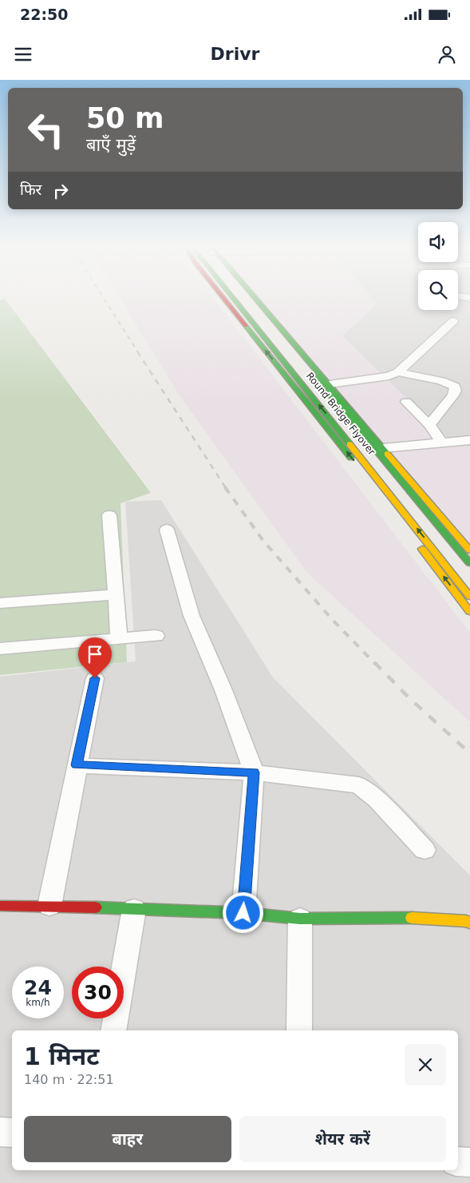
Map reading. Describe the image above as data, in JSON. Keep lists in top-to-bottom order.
{
  "streets": {
    "street": ["Round Bridge Flyover"]
  },
  "page": {
    "status": "22:50",
    "header": "Drivr",
    "turn": ["50 m", "बाएँ मुड़ें"],
    "then": "फिर",
    "speed": "24 km/h",
    "limit": "30",
    "heading": ["1 मिनट", "140 m · 22:51"],
    "buttons": ["बाहर", "शेयर करें"]
  }
}
